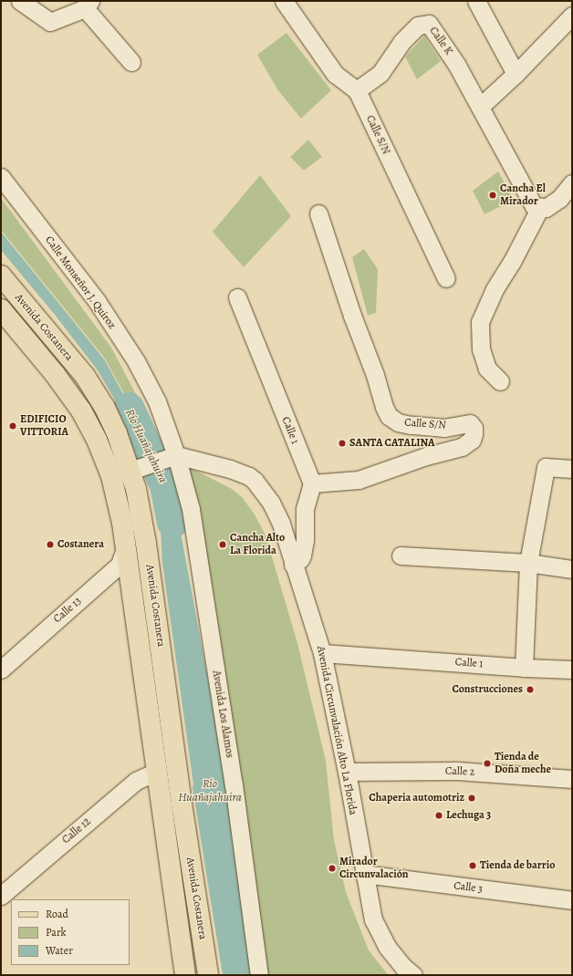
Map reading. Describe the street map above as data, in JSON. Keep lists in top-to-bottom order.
{
  "streets": {
    "main road": ["Avenida Costanera"],
    "street": [
      "Calle K",
      "Calle S/N",
      "Calle Monseñor J. Quiroz",
      "Calle 1",
      "Calle 13",
      "Avenida Los Alamos",
      "Avenida Circunvalación Alto La Florida",
      "Calle 2",
      "Calle 12",
      "Calle 3"
    ]
  },
  "crossings": [
    ["Calle K", "Calle S/N"],
    ["Calle S/N", "Calle 1"],
    ["Calle Monseñor J. Quiroz", "Avenida Los Alamos"],
    ["Calle Monseñor J. Quiroz", "Avenida Circunvalación Alto La Florida"],
    ["Avenida Costanera", "Calle 13"],
    ["Avenida Costanera", "Calle 12"],
    ["Calle 1", "Avenida Circunvalación Alto La Florida"],
    ["Avenida Los Alamos", "Avenida Circunvalación Alto La Florida"],
    ["Avenida Circunvalación Alto La Florida", "Calle 2"],
    ["Avenida Circunvalación Alto La Florida", "Calle 3"]
  ],
  "water": ["Río Huañajahuira"],
  "places": [
    "Cancha El Mirador",
    "EDIFICIO VITTORIA",
    "SANTA CATALINA",
    "Costanera",
    "Cancha Alto La Florida",
    "Construcciones",
    "Tienda de Doña meche",
    "Chaperia automotriz",
    "Lechuga 3",
    "Tienda de barrio",
    "Mirador Circunvalación"
  ],
  "legend": ["Road", "Park", "Water"]
}
